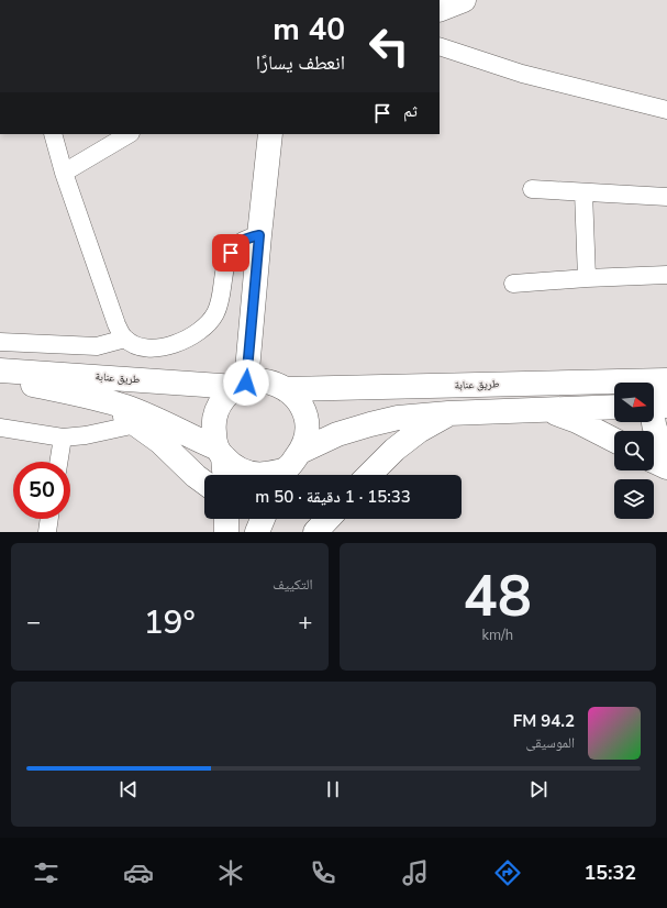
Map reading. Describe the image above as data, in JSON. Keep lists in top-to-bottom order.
{
  "streets": {
    "main road": ["طريق عنابة"]
  },
  "north": "right",
  "page": {
    "turn": ["40 m", "انعطف يسارًا"],
    "then": "ثم",
    "limit": "50",
    "trip": "15:33 · 1 دقيقة · 50 m",
    "tile": [
      ["48", "km/h"],
      "التكييف"
    ],
    "heat": ["−", "19°", "+"],
    "song": ["94.2 FM", "الموسيقى"],
    "tabs": "15:32"
  }
}
